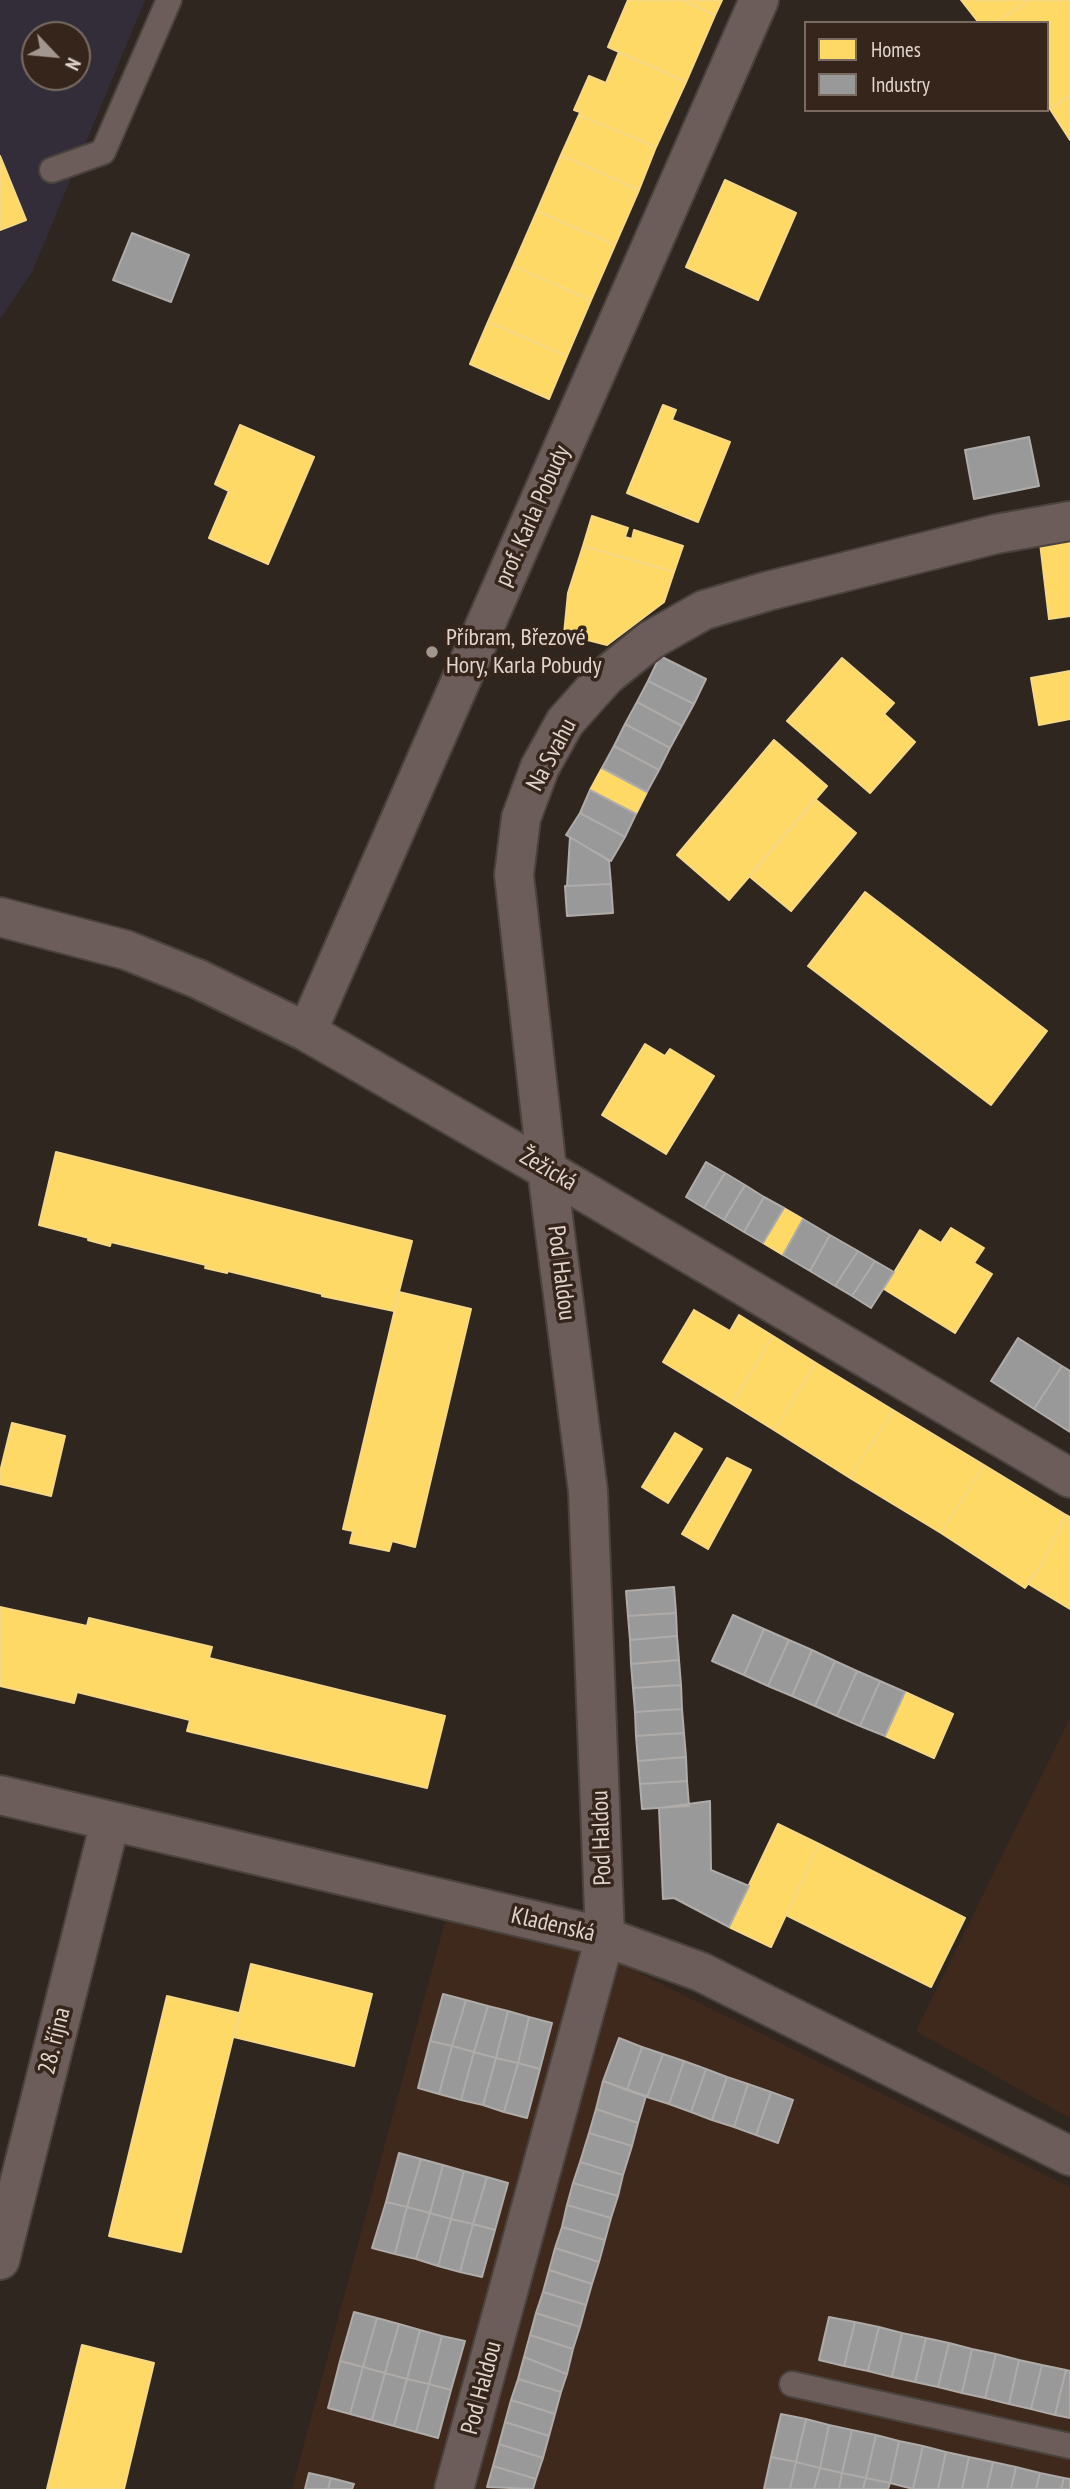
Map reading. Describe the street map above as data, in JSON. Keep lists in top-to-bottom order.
{
  "streets": {
    "street": [
      "prof. Karla Pobudy",
      "Na Svahu",
      "Žežická",
      "Pod Haldou",
      "Kladenská",
      "28. října"
    ]
  },
  "crossings": [
    ["prof. Karla Pobudy", "Žežická"],
    ["Na Svahu", "Žežická"],
    ["Na Svahu", "Pod Haldou"],
    ["Žežická", "Pod Haldou"],
    ["Pod Haldou", "Kladenská"],
    ["Kladenská", "28. října"]
  ],
  "places": ["Příbram, Březové Hory, Karla Pobudy"],
  "legend": ["Homes", "Industry"],
  "north": "bottom right"
}
